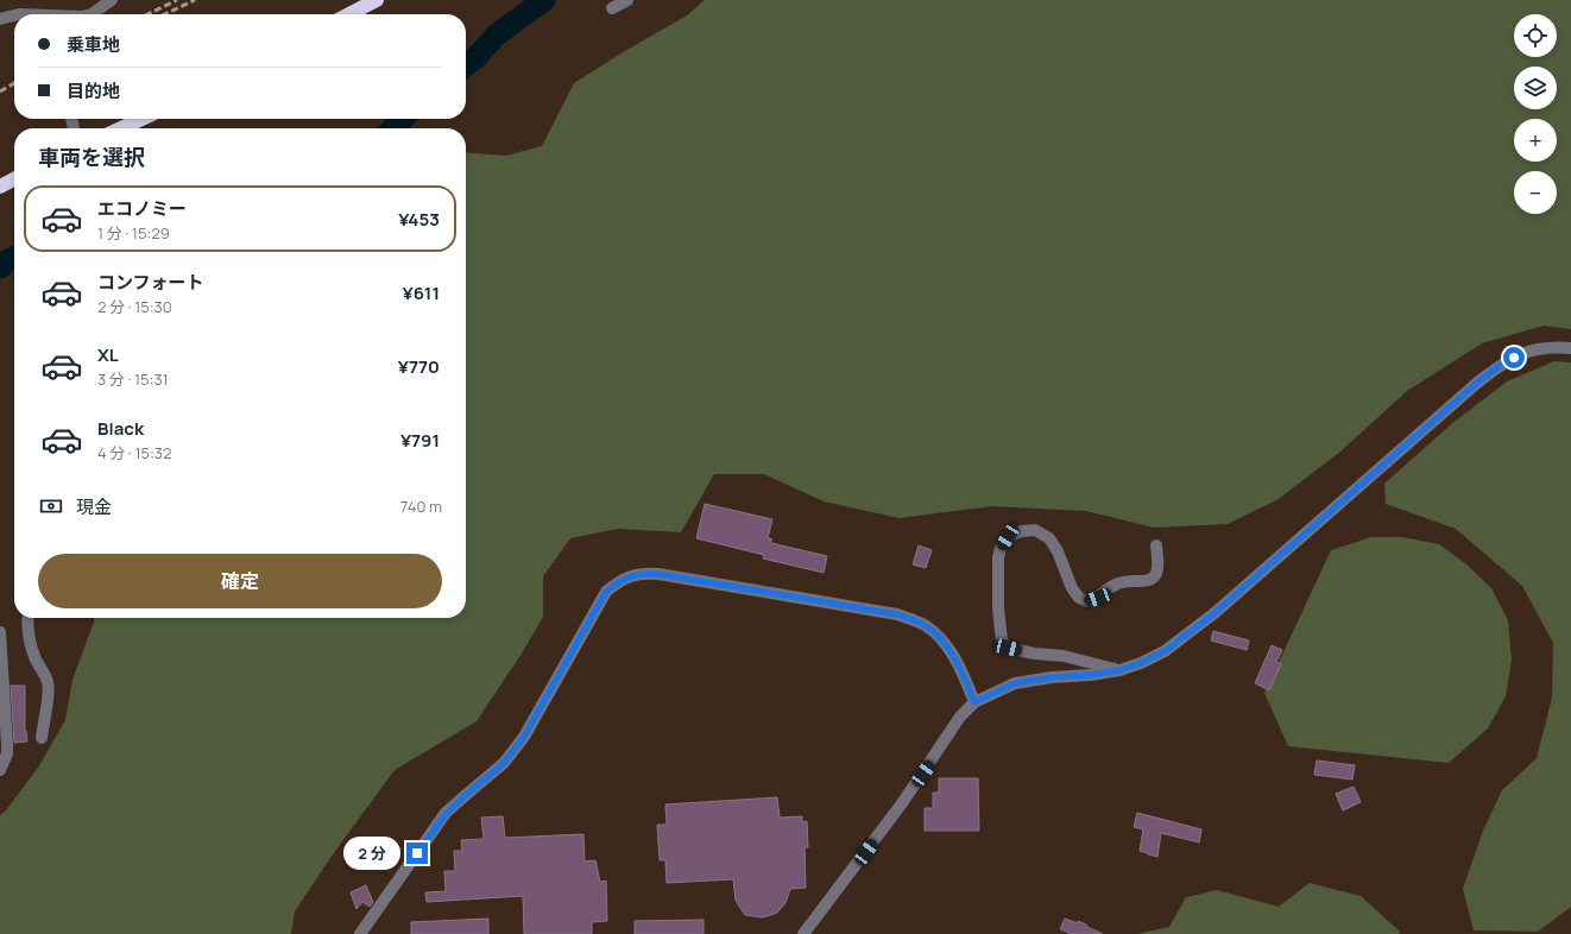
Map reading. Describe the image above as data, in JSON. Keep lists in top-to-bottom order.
{
  "page": {
    "map_buttons": ["+", "−"],
    "banner": ["乗車地", "目的地"],
    "heading": "車両を選択",
    "list": [
      {
        "name": "エコノミー",
        "note": "1 分 · 15:29",
        "value": "¥453"
      },
      {
        "name": "コンフォート",
        "note": "2 分 · 15:30",
        "value": "¥611"
      },
      {
        "name": "XL",
        "note": "3 分 · 15:31",
        "value": "¥770"
      },
      {
        "name": "Black",
        "note": "4 分 · 15:32",
        "value": "¥791"
      }
    ],
    "pay": ["現金", "740 m"],
    "buttons": "確定",
    "bubble": "2 分"
  }
}
